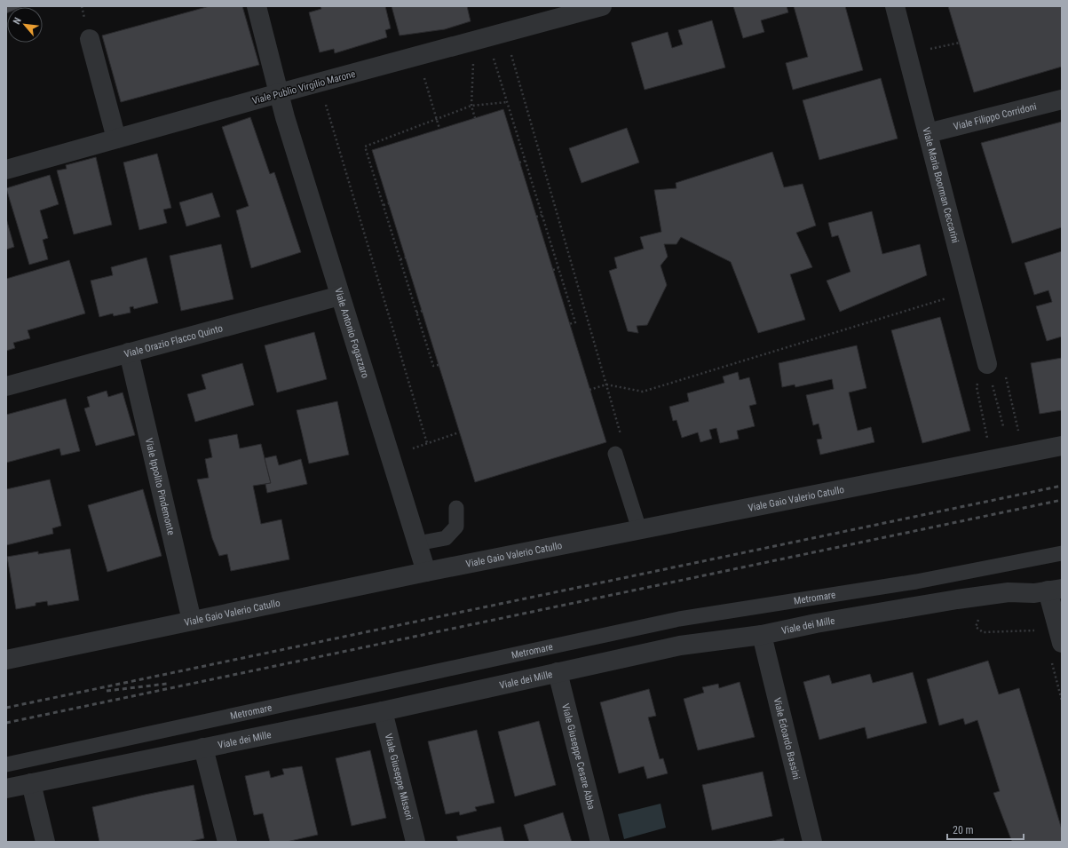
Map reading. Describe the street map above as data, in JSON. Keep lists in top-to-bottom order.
{
  "streets": {
    "street": [
      "Viale Publio Virgilio Marone",
      "Viale Filippo Corridoni",
      "Viale Maria Boorman Ceccarini",
      "Viale Antonio Fogazzaro",
      "Viale Orazio Flacco Quinto",
      "Viale Ippolito Pindemonte",
      "Viale Gaio Valerio Catullo",
      "Viale dei Mille",
      "Viale Edoardo Bassini",
      "Viale Giuseppe Cesare Abba",
      "Viale Giuseppe Missori"
    ],
    "lane": ["Metromare"]
  },
  "crossings": [
    ["Viale Publio Virgilio Marone", "Viale Antonio Fogazzaro"],
    ["Viale Filippo Corridoni", "Viale Maria Boorman Ceccarini"],
    ["Viale Antonio Fogazzaro", "Viale Orazio Flacco Quinto"],
    ["Viale Antonio Fogazzaro", "Viale Gaio Valerio Catullo"],
    ["Viale Orazio Flacco Quinto", "Viale Ippolito Pindemonte"],
    ["Viale Ippolito Pindemonte", "Viale Gaio Valerio Catullo"],
    ["Viale dei Mille", "Viale Edoardo Bassini"],
    ["Viale dei Mille", "Viale Giuseppe Cesare Abba"],
    ["Viale dei Mille", "Viale Giuseppe Missori"]
  ],
  "scale_bar": "20 m",
  "north": "top left"
}
